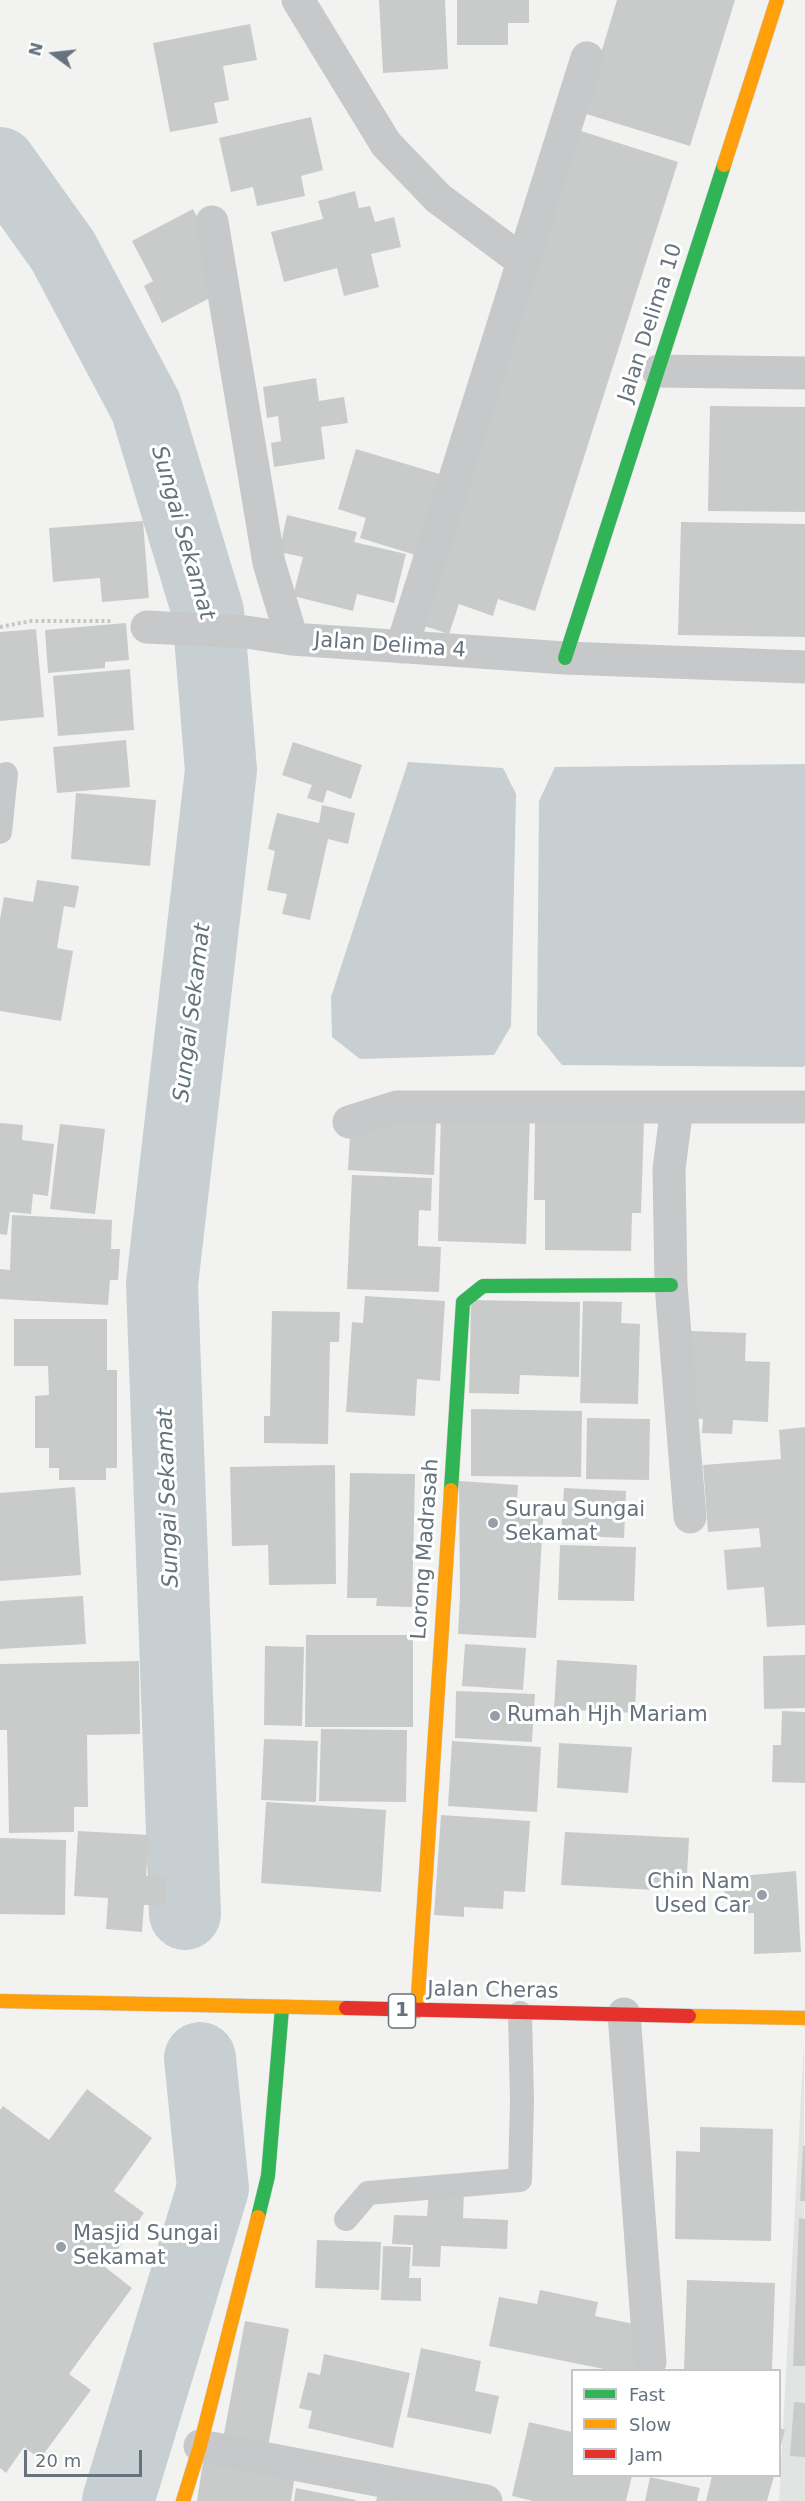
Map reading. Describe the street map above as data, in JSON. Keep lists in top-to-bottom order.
{
  "streets": {
    "street": [
      "Jalan Delima 10",
      "Jalan Delima 4",
      "Lorong Madrasah",
      "Jalan Cheras",
      "1"
    ]
  },
  "crossings": [
    ["Jalan Delima 10", "Jalan Delima 4"],
    ["Lorong Madrasah", "Jalan Cheras"]
  ],
  "water": ["Sungai Sekamat"],
  "places": [
    "Surau Sungai Sekamat",
    "Rumah Hjh Mariam",
    "Chin Nam Used Car",
    "Masjid Sungai Sekamat"
  ],
  "legend": ["Fast", "Slow", "Jam"],
  "scale_bar": "20 m",
  "north": "left"
}
